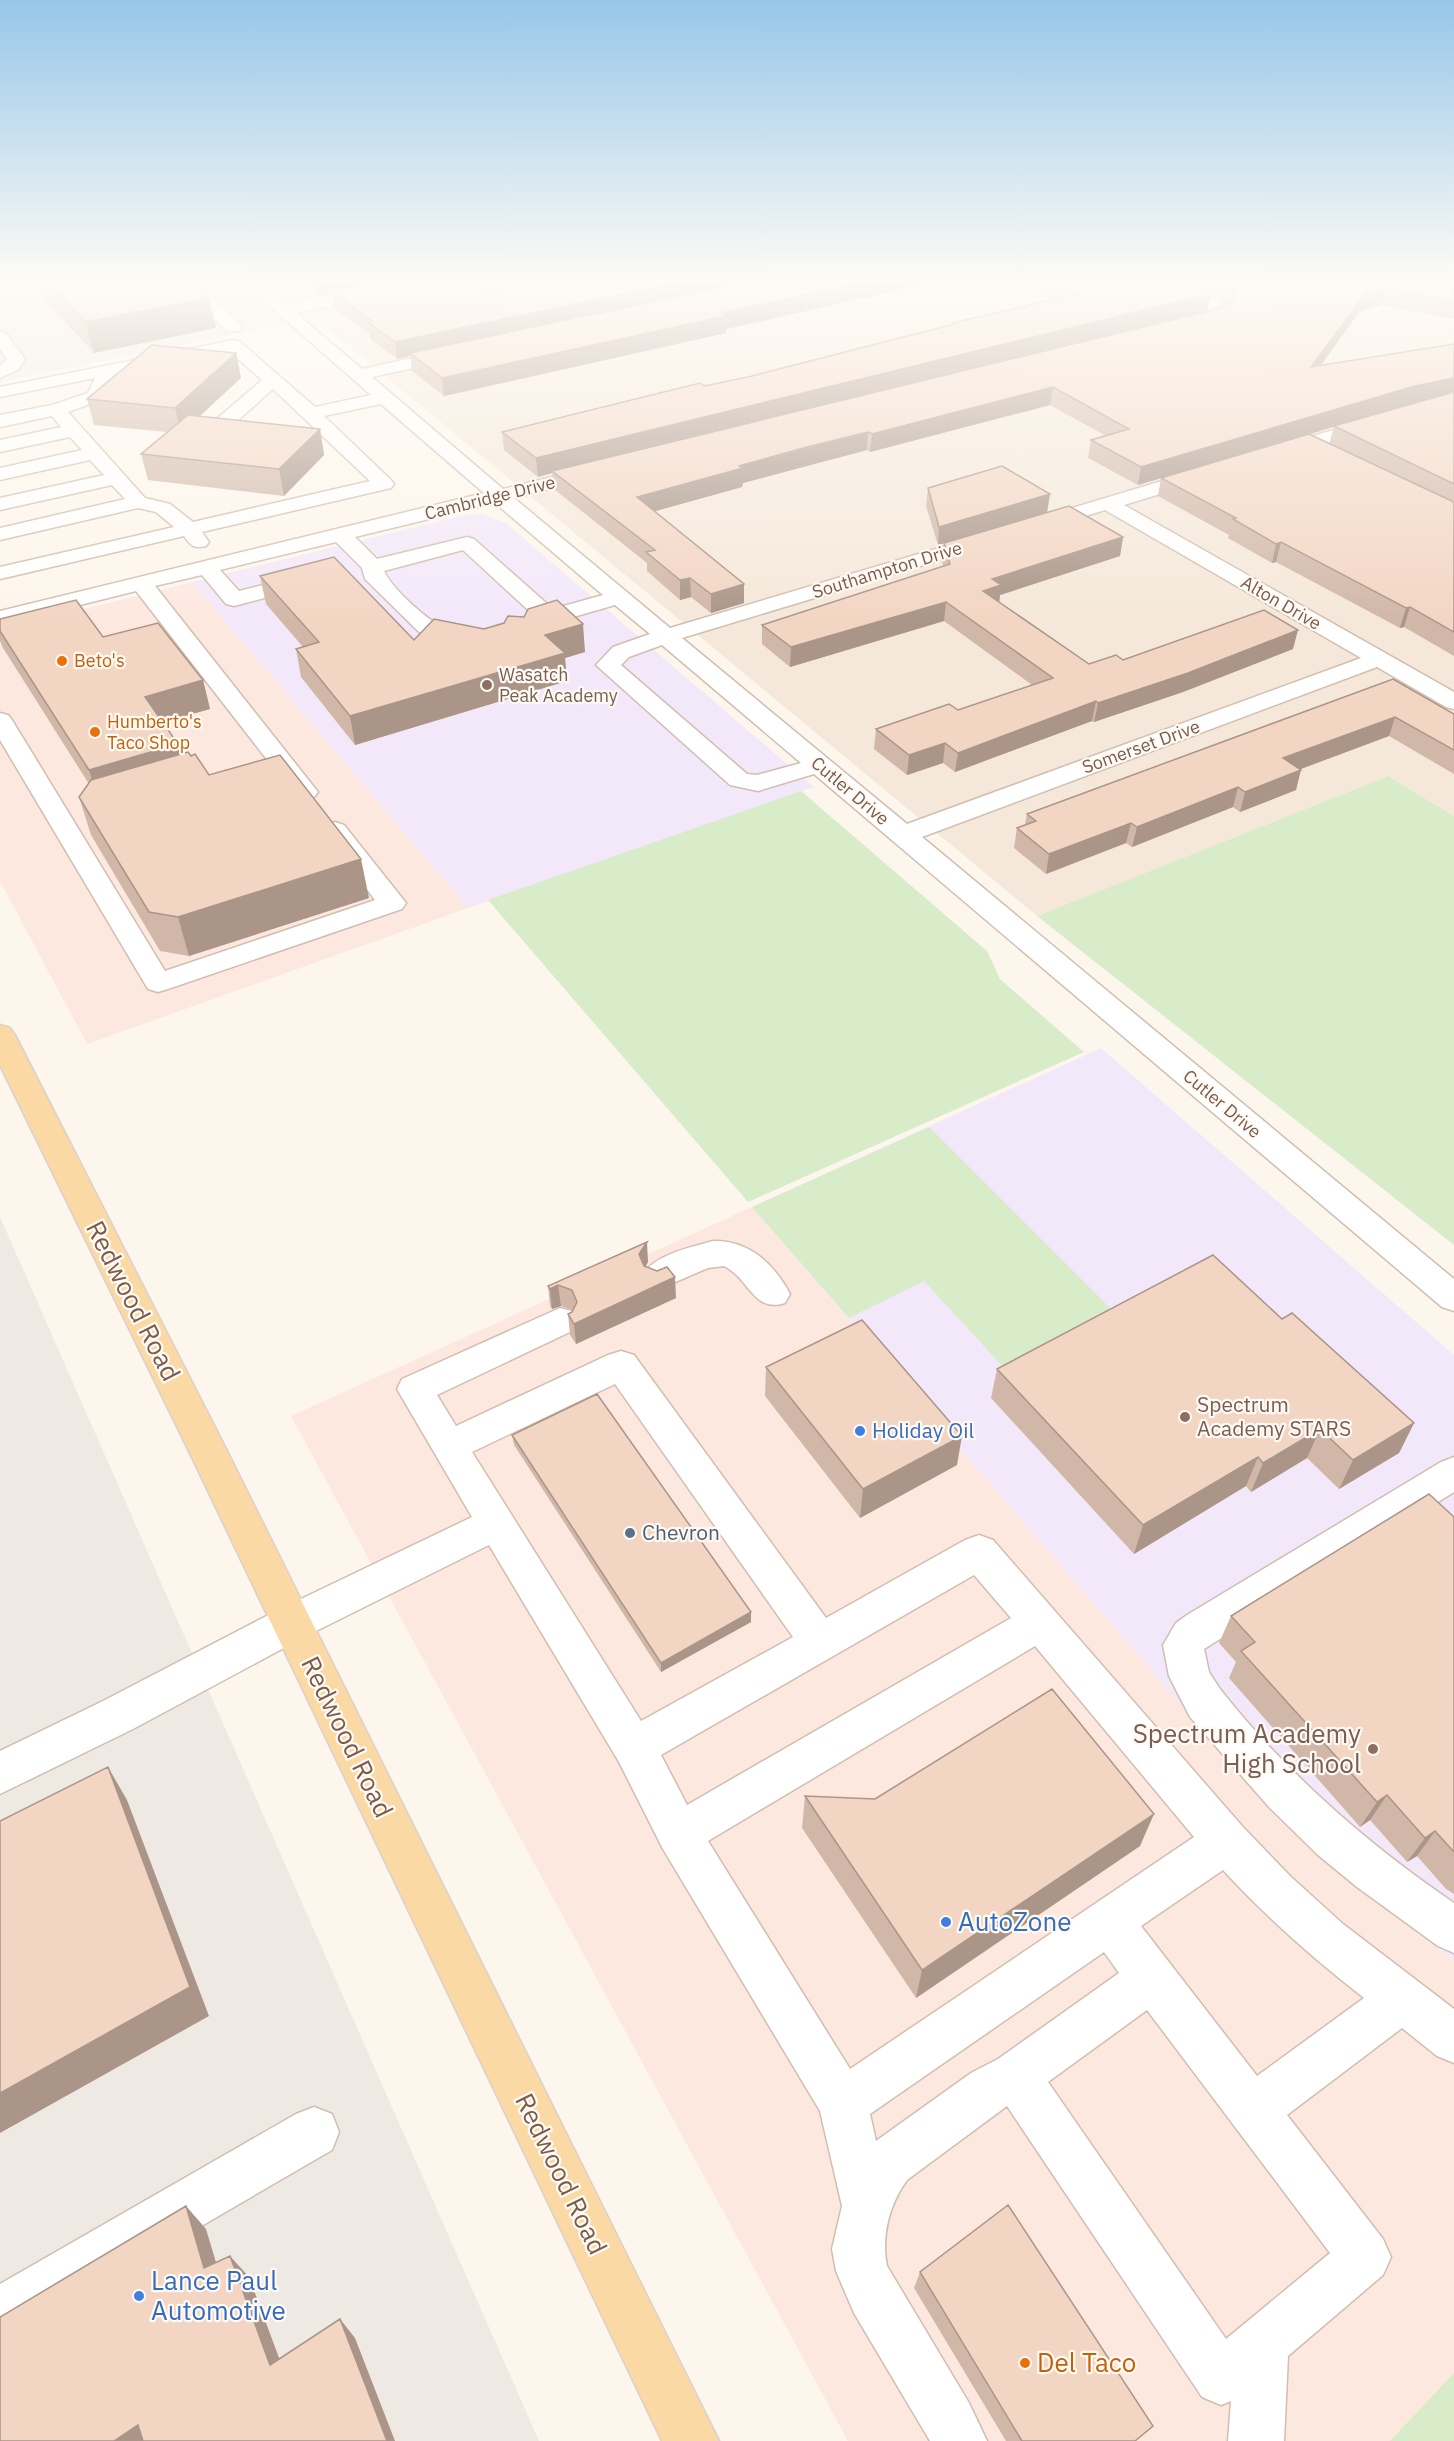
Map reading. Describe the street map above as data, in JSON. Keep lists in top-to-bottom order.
{
  "streets": {
    "main road": ["Redwood Road"],
    "street": [
      "Cambridge Drive",
      "Southampton Drive",
      "Alton Drive",
      "Somerset Drive",
      "Cutler Drive"
    ]
  },
  "crossings": [
    ["Cambridge Drive", "Cutler Drive"],
    ["Southampton Drive", "Alton Drive"],
    ["Southampton Drive", "Cutler Drive"],
    ["Alton Drive", "Somerset Drive"],
    ["Somerset Drive", "Cutler Drive"]
  ],
  "places": [
    "Beto's",
    "Wasatch Peak Academy",
    "Humberto's Taco Shop",
    "Spectrum Academy STARS",
    "Holiday Oil",
    "Chevron",
    "Spectrum Academy High School",
    "AutoZone",
    "Lance Paul Automotive",
    "Del Taco"
  ]
}
